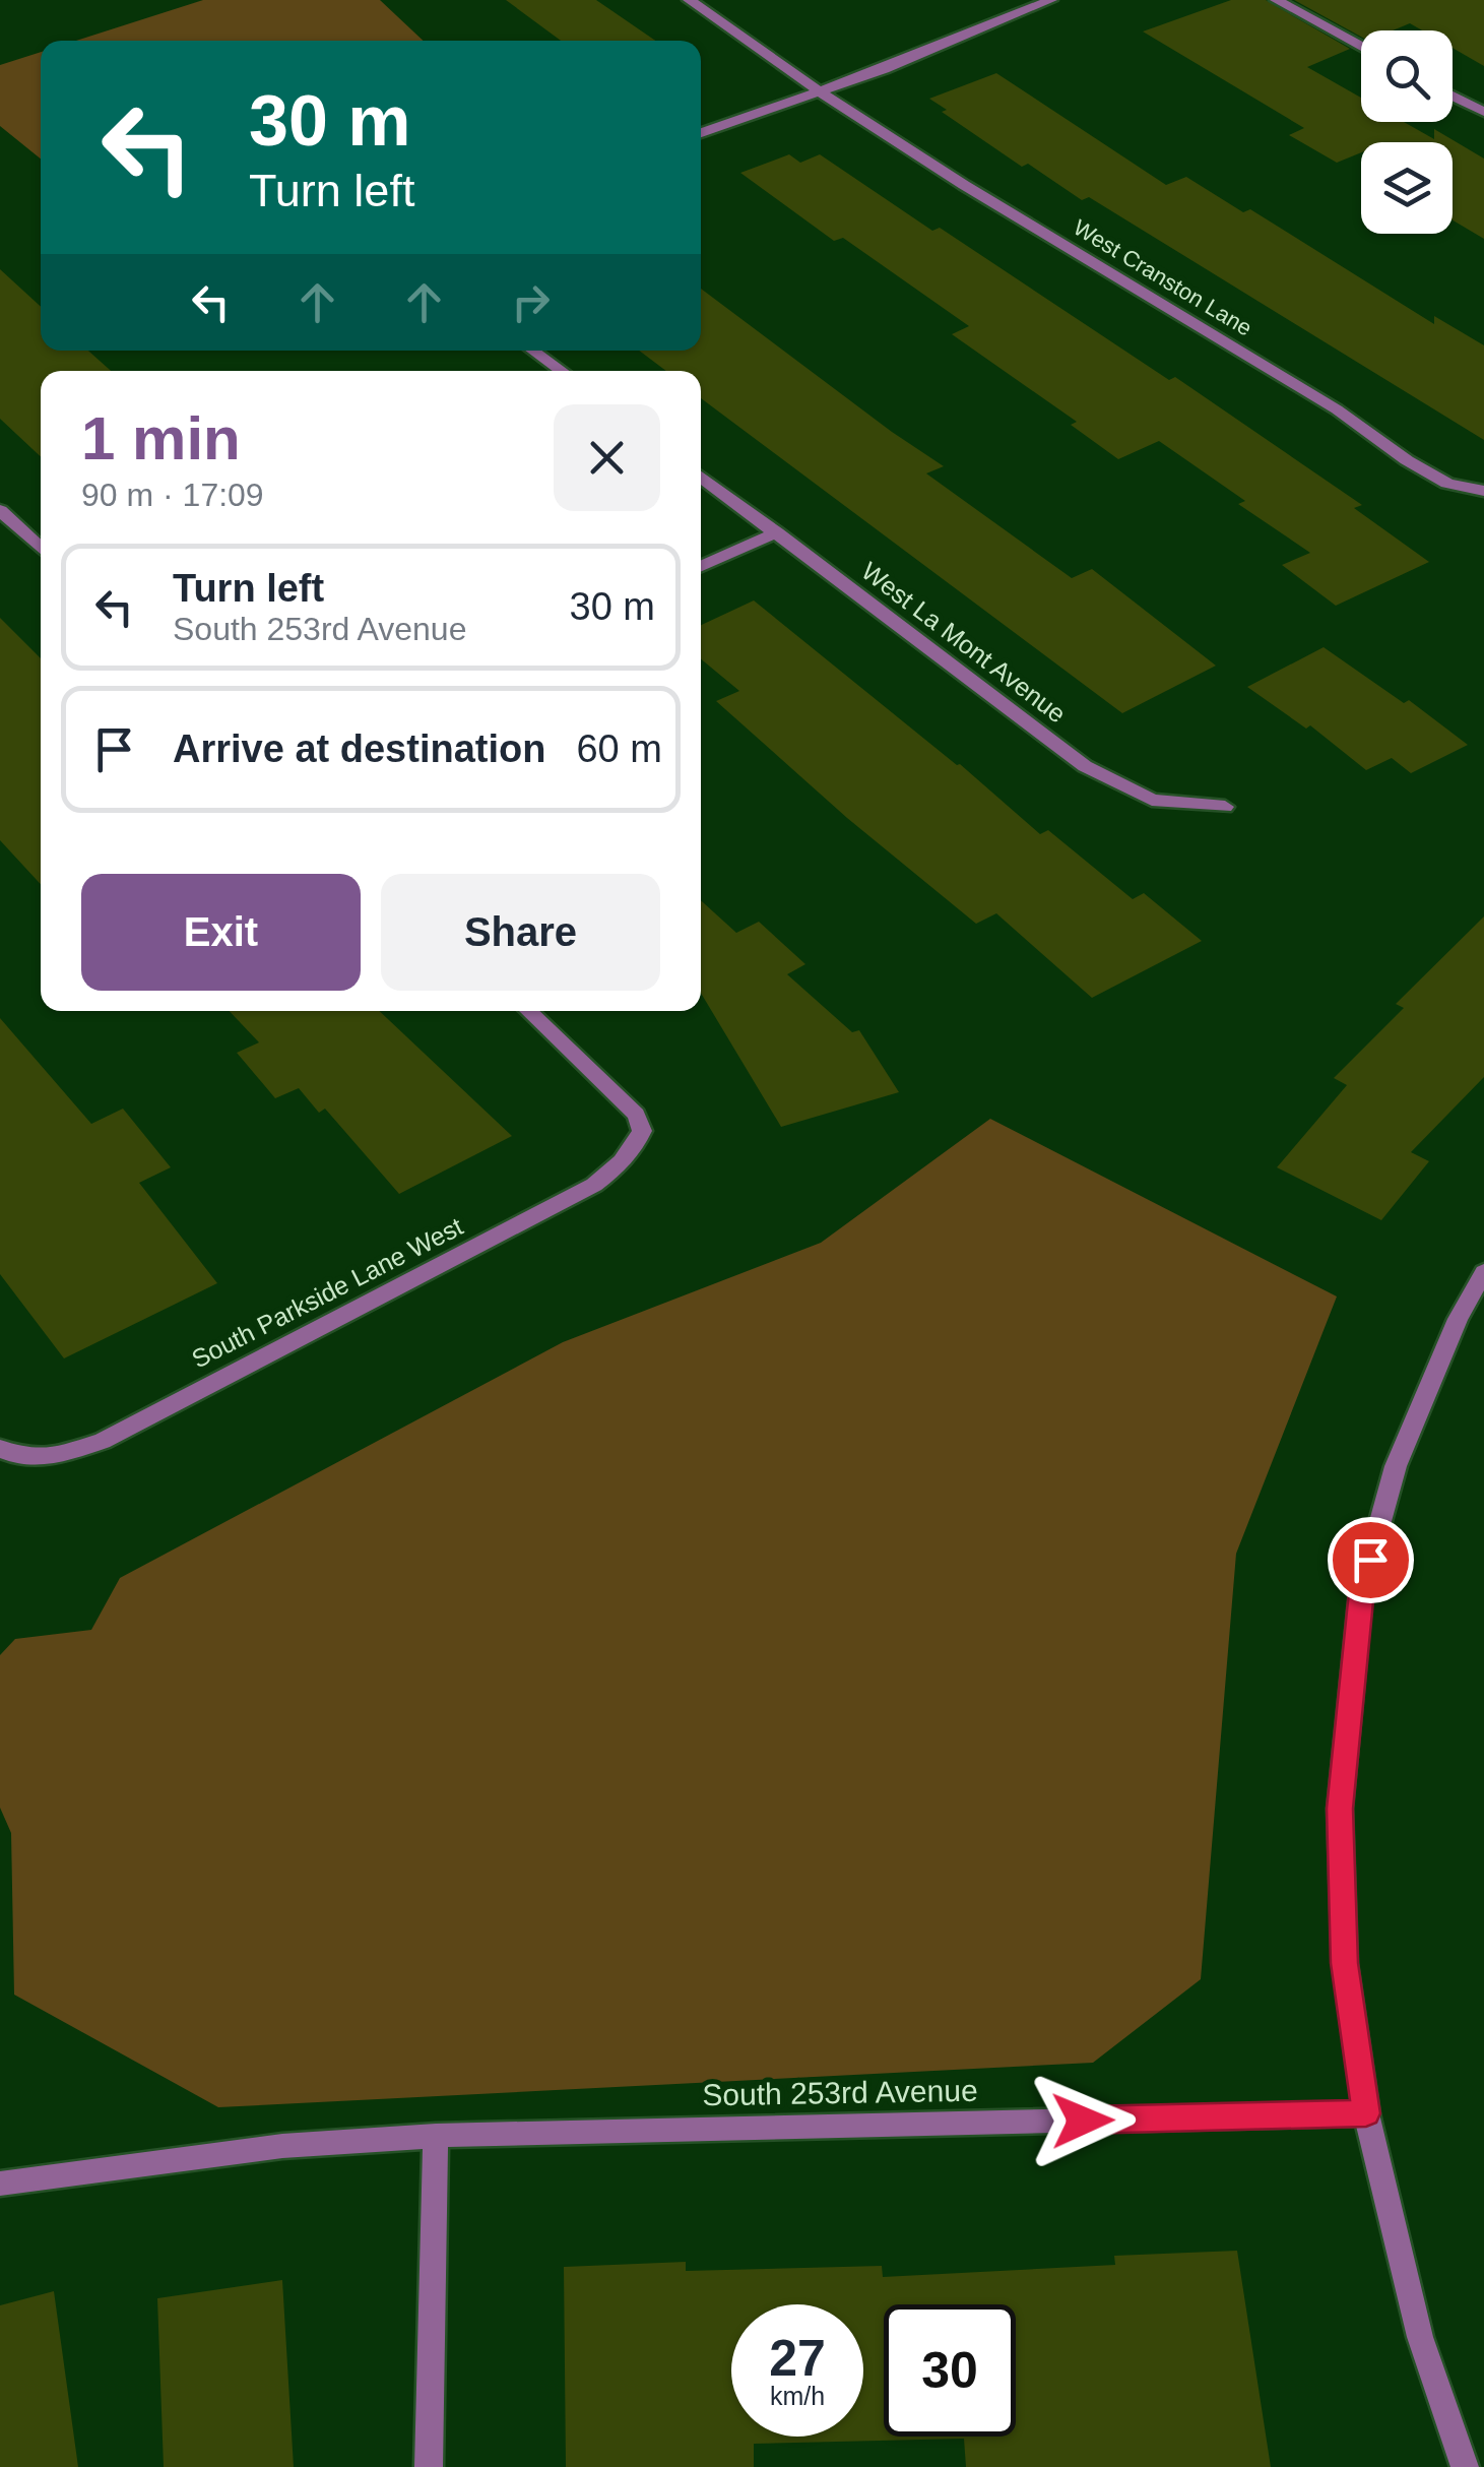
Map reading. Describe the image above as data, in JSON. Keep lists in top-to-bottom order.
{
  "streets": {
    "street": [
      "West Cranston Lane",
      "West La Mont Avenue",
      "South Parkside Lane West",
      "South 253rd Avenue"
    ]
  },
  "page": {
    "turn": ["30 m", "Turn left"],
    "heading": ["1 min", "90 m · 17:09"],
    "list": [
      {
        "name": "Turn left",
        "note": "South 253rd Avenue",
        "value": "30 m"
      },
      {
        "name": "Arrive at destination",
        "value": "60 m"
      }
    ],
    "buttons": ["Exit", "Share"],
    "speed": "27 km/h",
    "limit": "30"
  }
}
